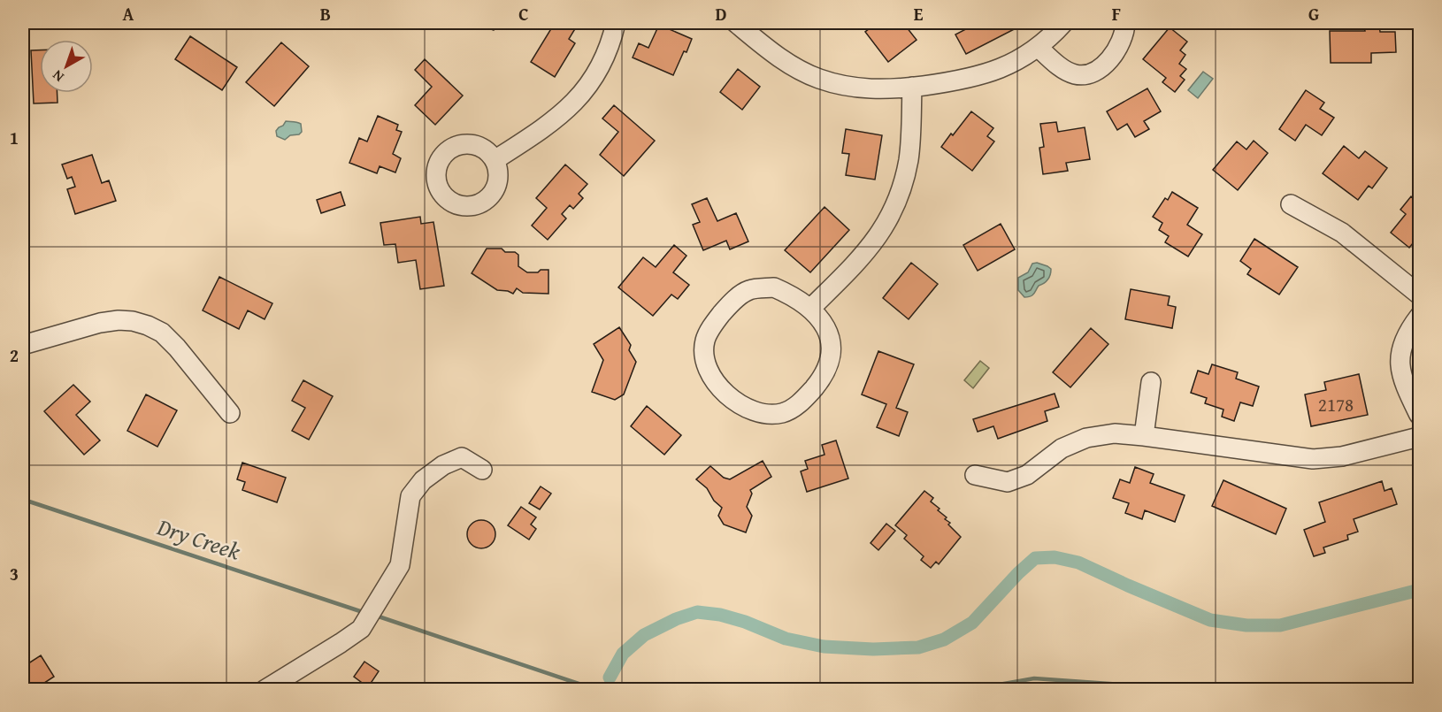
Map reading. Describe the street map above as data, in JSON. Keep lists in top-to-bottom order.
{
  "water": ["Dry Creek"],
  "house_numbers": ["2178"],
  "north": "bottom left",
  "grid": {
    "columns": [
      "A",
      "B",
      "C",
      "D",
      "E",
      "F",
      "G"
    ],
    "rows": ["1", "2", "3"]
  }
}
